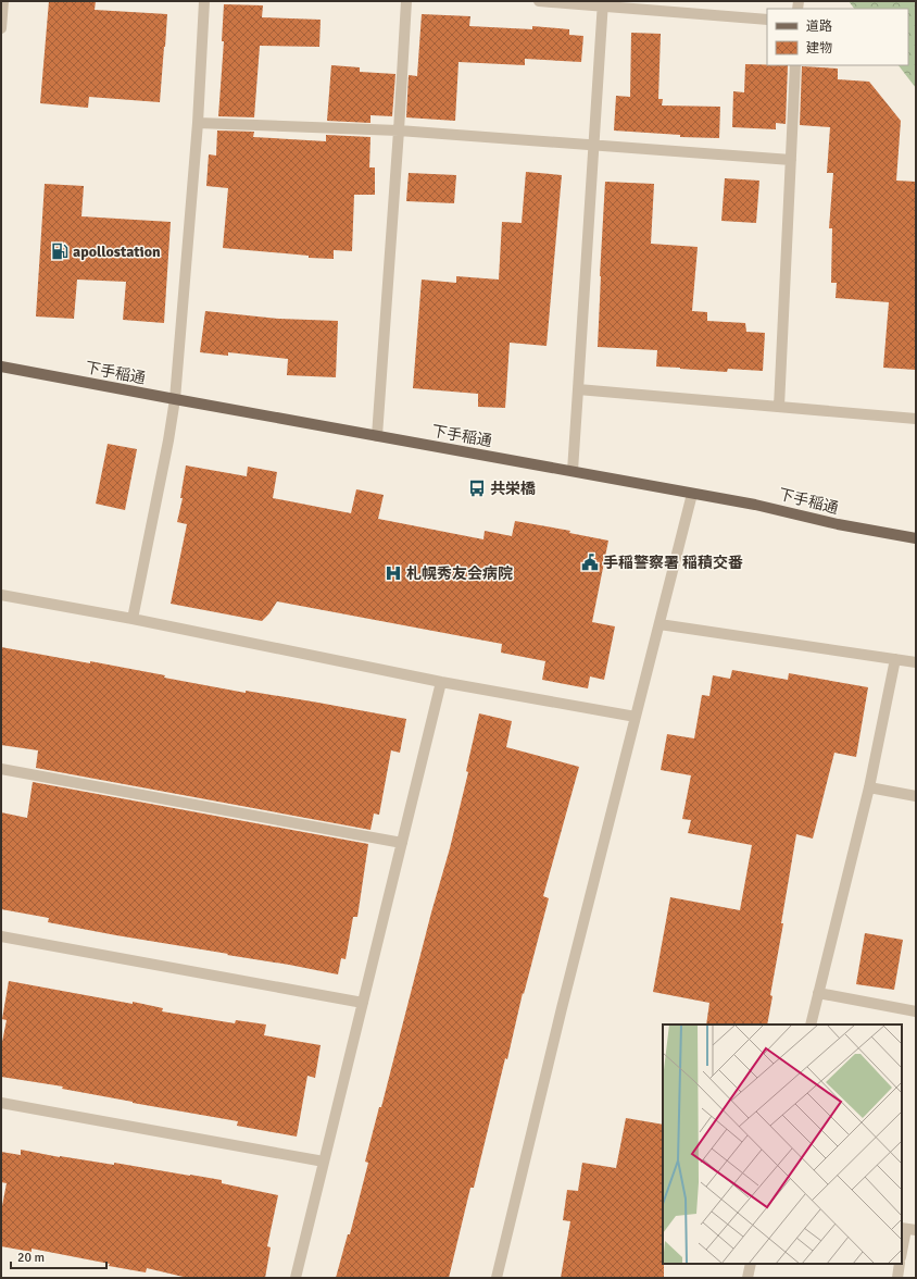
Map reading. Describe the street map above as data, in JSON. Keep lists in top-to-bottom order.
{
  "streets": {
    "main road": ["下手稲通"]
  },
  "places": {
    "fuel station": ["apollostation"],
    "bus stop": ["共栄橋"],
    "public building": ["手稲警察署 稲積交番"],
    "hospital": ["札幌秀友会病院"]
  },
  "legend": ["道路", "建物"],
  "scale_bar": "20 m"
}
